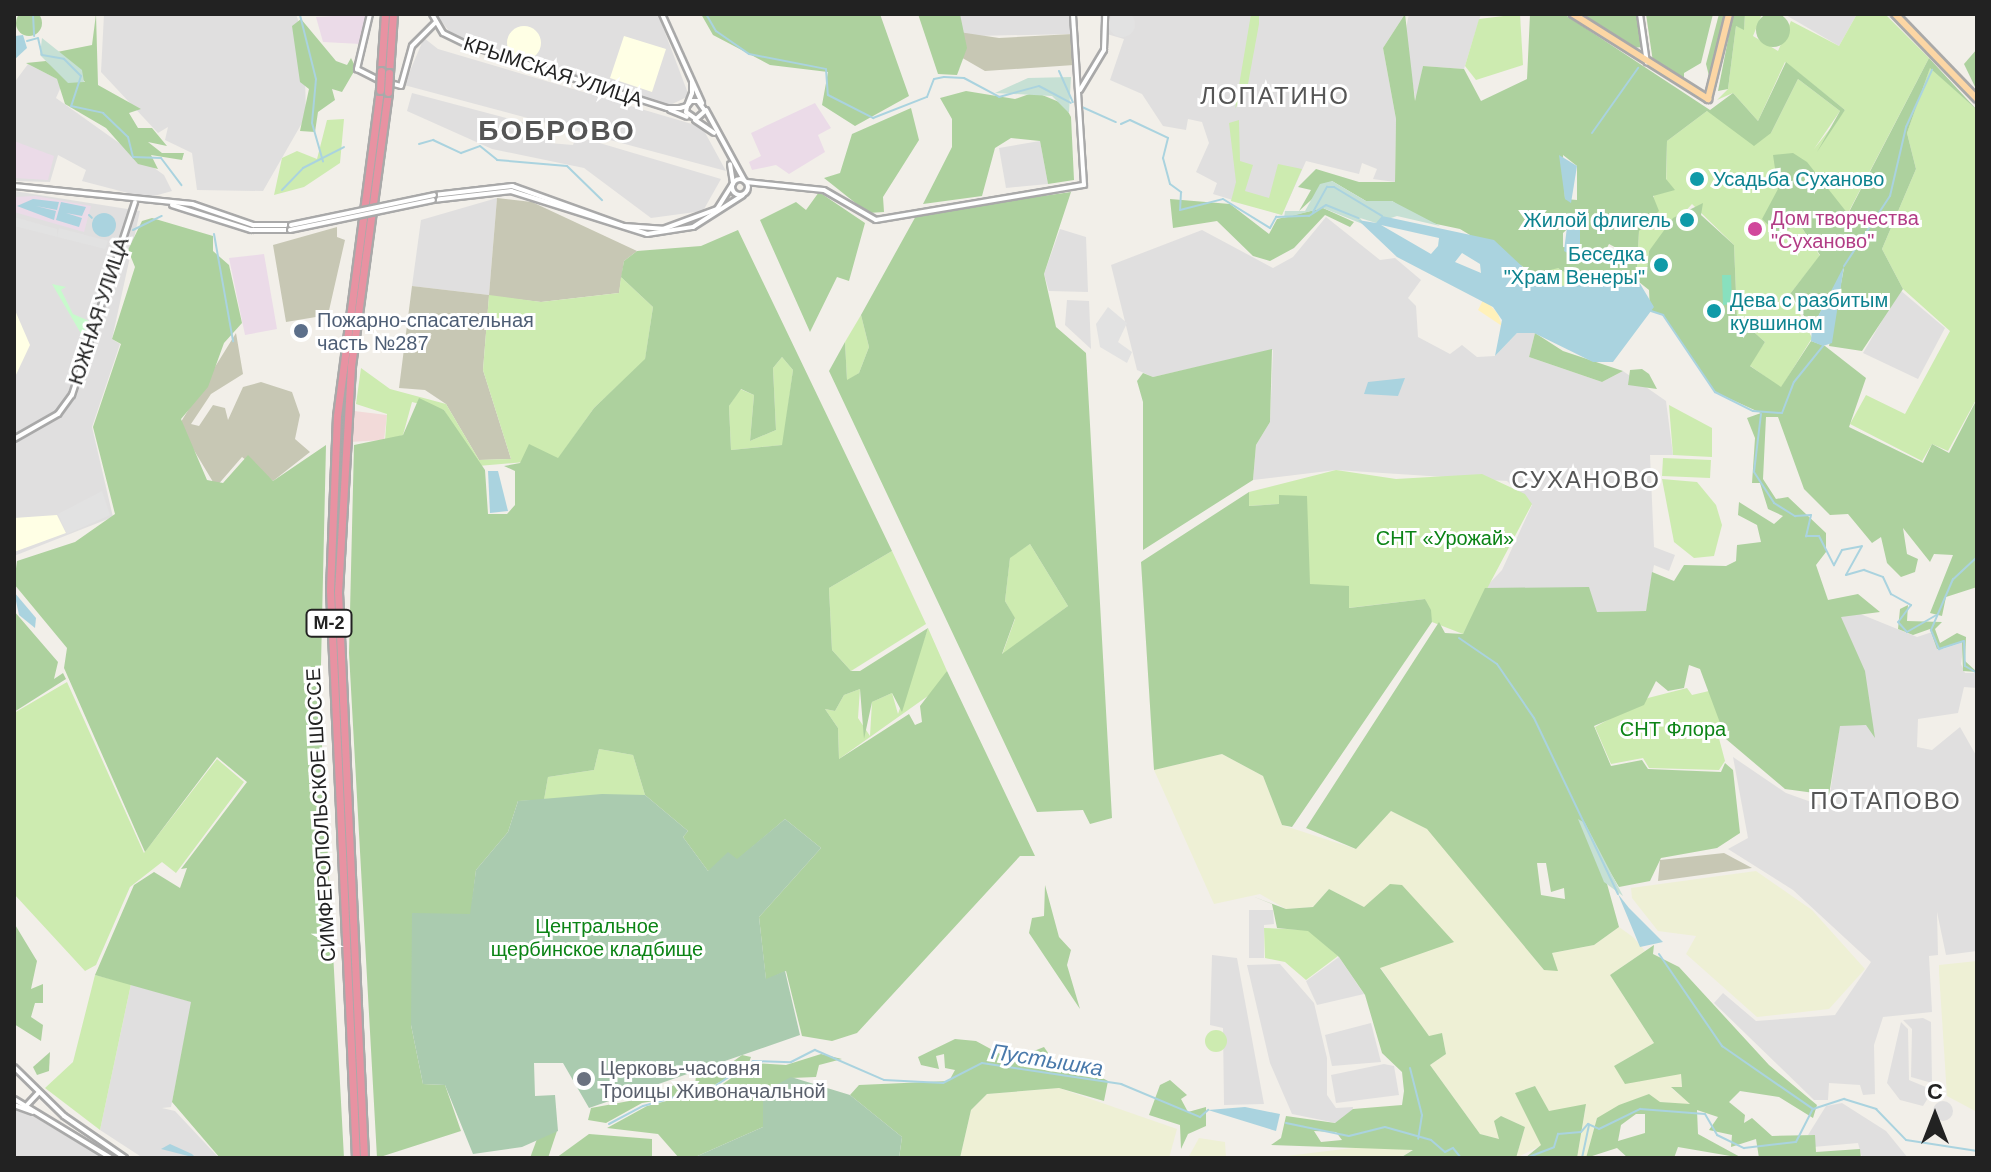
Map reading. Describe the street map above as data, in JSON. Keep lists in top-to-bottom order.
{
  "streets": {
    "highway": ["М-2", "СИМФЕРОПОЛЬСКОЕ ШОССЕ"],
    "street": ["КРЫМСКАЯ УЛИЦА", "ЮЖНАЯ УЛИЦА"]
  },
  "crossings": [
    ["М-2", "СИМФЕРОПОЛЬСКОЕ ШОССЕ"]
  ],
  "districts": [
    "ЛОПАТИНО",
    "БОБРОВО",
    "СУХАНОВО",
    "ПОТАПОВО"
  ],
  "water": ["Пустышка"],
  "parks": ["СНТ «Урожай»", "СНТ Флора", "Центральное щербинское кладбище"],
  "places": [
    "Усадьба Суханово",
    "Жилой флигель",
    "Дом творчества \"Суханово\"",
    "Беседка \"Храм Венеры\"",
    "Дева с разбитым кувшином",
    "Пожарно-спасательная часть №287",
    "Церковь-часовня Троицы Живоначальной"
  ],
  "north": "top"
}
